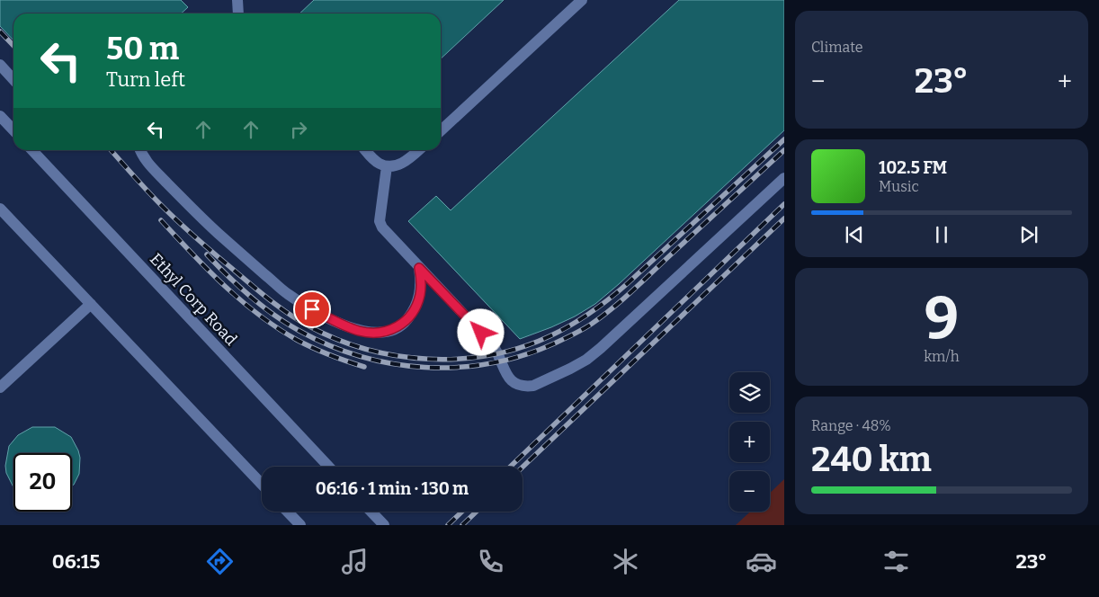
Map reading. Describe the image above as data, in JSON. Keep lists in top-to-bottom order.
{
  "streets": {
    "lane": ["Ethyl Corp Road"]
  },
  "page": {
    "tile": [
      "Climate",
      ["9", "km/h"],
      ["Range · 48%", "240 km"]
    ],
    "turn": ["50 m", "Turn left"],
    "heat": ["−", "23°", "+"],
    "song": ["102.5 FM", "Music"],
    "map_buttons": ["+", "−"],
    "limit": "20",
    "trip": "06:16 · 1 min · 130 m",
    "tabs": ["06:15", "23°"]
  }
}
